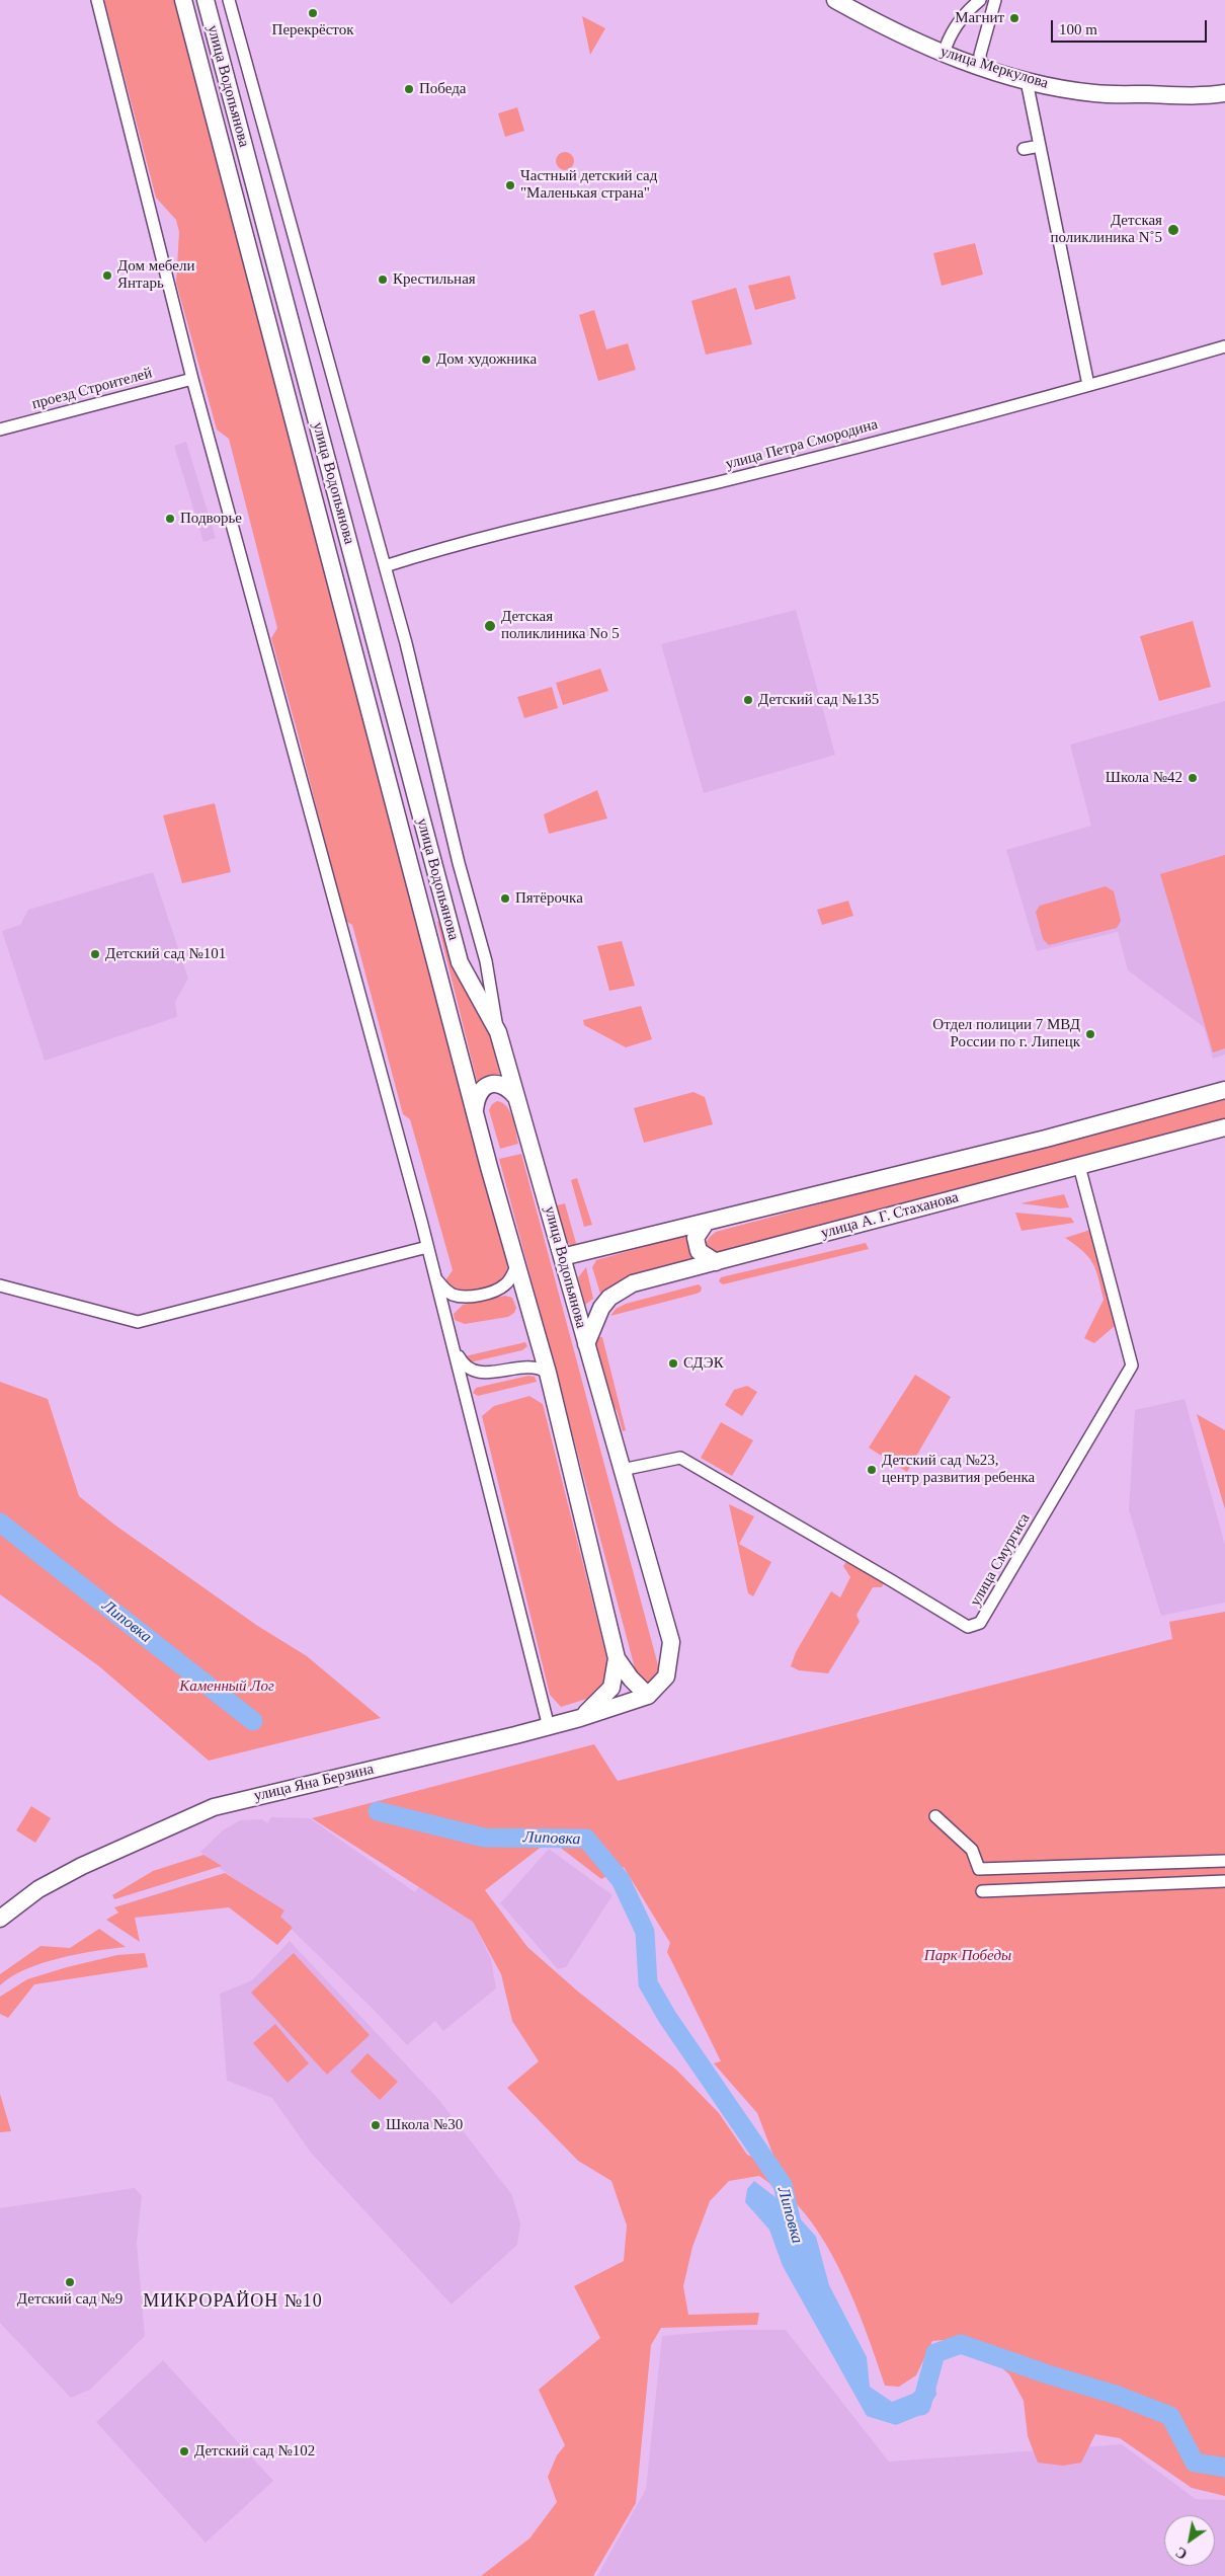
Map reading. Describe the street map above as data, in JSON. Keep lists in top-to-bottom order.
{
  "streets": {
    "main road": [
      "улица Меркулова",
      "улица Водопьянова",
      "улица А. Г. Стаханова",
      "улица Яна Берзина"
    ],
    "street": ["проезд Строителей", "улица Петра Смородина", "улица Смургиса"]
  },
  "crossings": [
    ["улица Водопьянова", "улица А. Г. Стаханова"],
    ["улица Водопьянова", "улица Смургиса"],
    ["улица Водопьянова", "улица Яна Берзина"],
    ["улица А. Г. Стаханова", "улица Смургиса"]
  ],
  "districts": ["МИКРОРАЙОН №10"],
  "water": ["Липовка"],
  "parks": ["Каменный Лог", "Парк Победы"],
  "places": [
    "Перекрёсток",
    "Магнит",
    "Победа",
    "Частный детский сад \"Маленькая страна\"",
    "Детская поликлиника N˚5",
    "Дом мебели Янтарь",
    "Крестильная",
    "Дом художника",
    "Подворье",
    "Детская поликлиника No 5",
    "Детский сад №135",
    "Школа №42",
    "Пятёрочка",
    "Детский сад №101",
    "Отдел полиции 7 МВД России по г. Липецк",
    "СДЭК",
    "Детский сад №23, центр развития ребенка",
    "Школа №30",
    "Детский сад №9",
    "Детский сад №102"
  ],
  "scale_bar": "100 m",
  "north": "bottom left"
}
